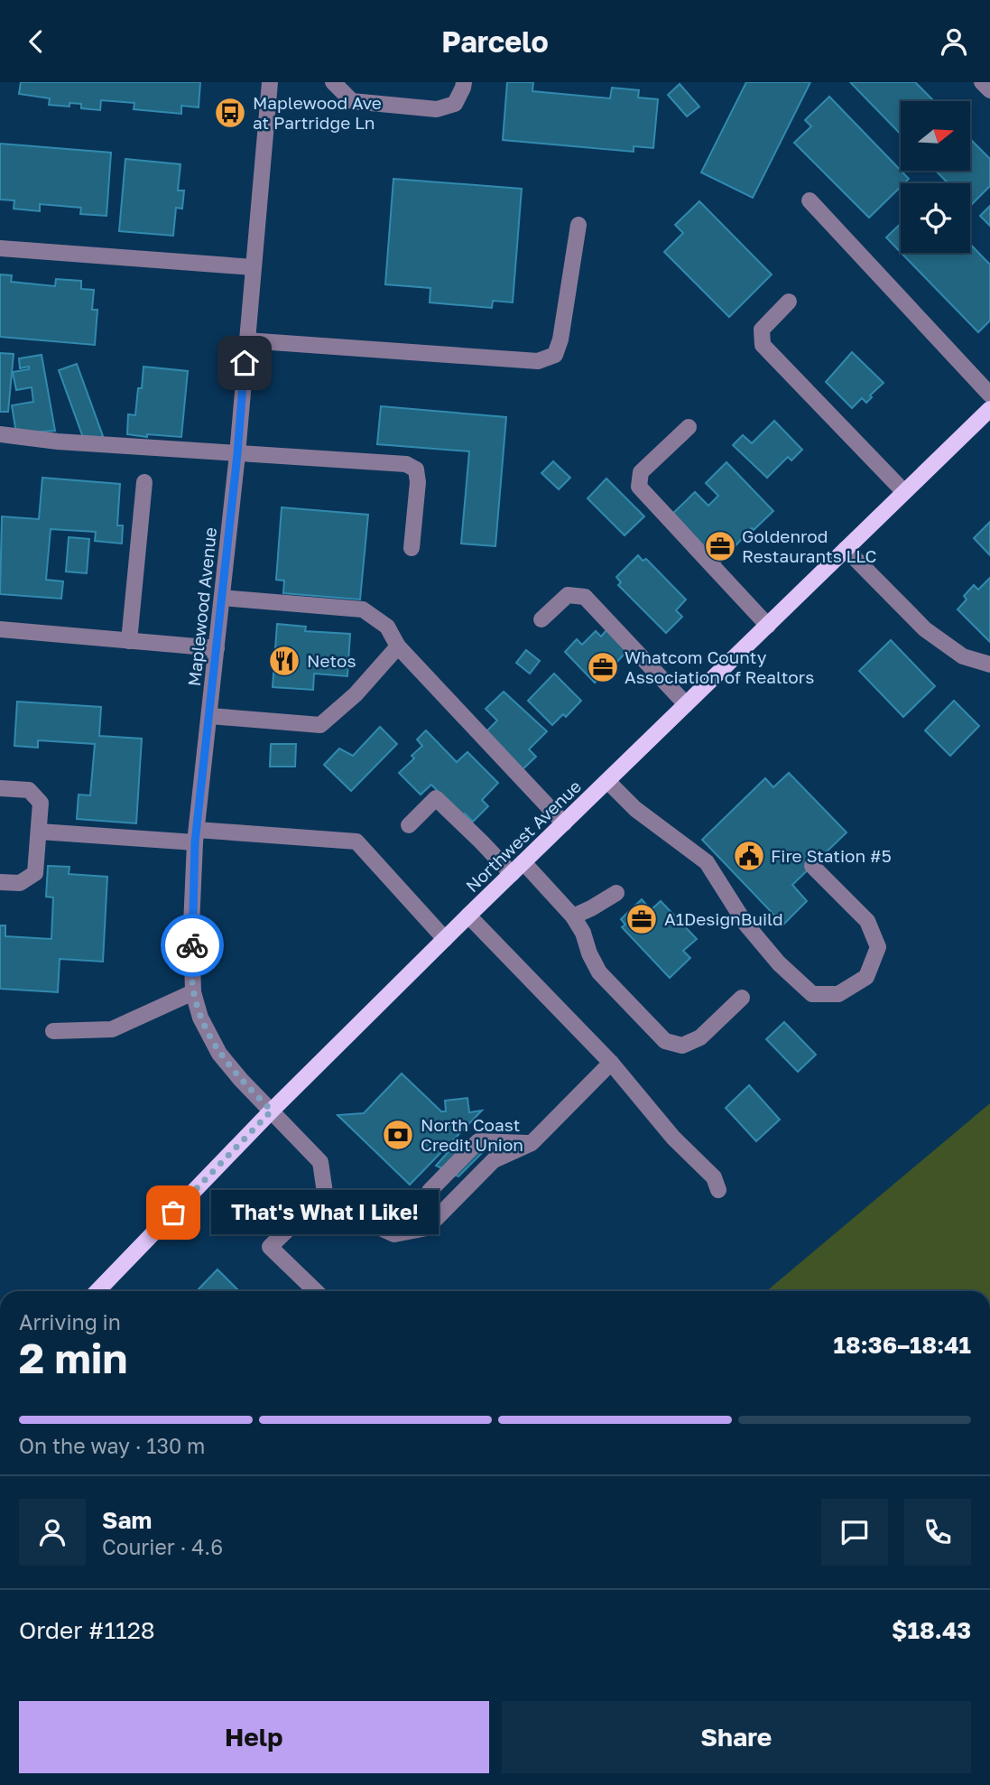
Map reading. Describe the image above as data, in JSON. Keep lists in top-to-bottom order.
{
  "streets": {
    "main road": ["Northwest Avenue"],
    "street": ["Maplewood Avenue"]
  },
  "crossings": [
    ["Maplewood Avenue", "Northwest Avenue"]
  ],
  "places": {
    "bus stop": ["Maplewood Ave at Partridge Ln"],
    "office": ["Goldenrod Restaurants LLC", "Whatcom County Association of Realtors", "A1DesignBuild"],
    "restaurant": ["Netos"],
    "public building": ["Fire Station #5"],
    "bank": ["North Coast Credit Union"],
    "other": ["That's What I Like!"]
  },
  "north": "right",
  "page": {
    "header": "Parcelo",
    "bubble": "That's What I Like!",
    "heading": ["2 min", "Arriving in", "18:36–18:41"],
    "panel": [
      "Sam",
      "Courier · 4.6",
      "Order #1128",
      "$18.43"
    ],
    "bar": "On the way · 130 m",
    "buttons": ["Help", "Share"]
  }
}
